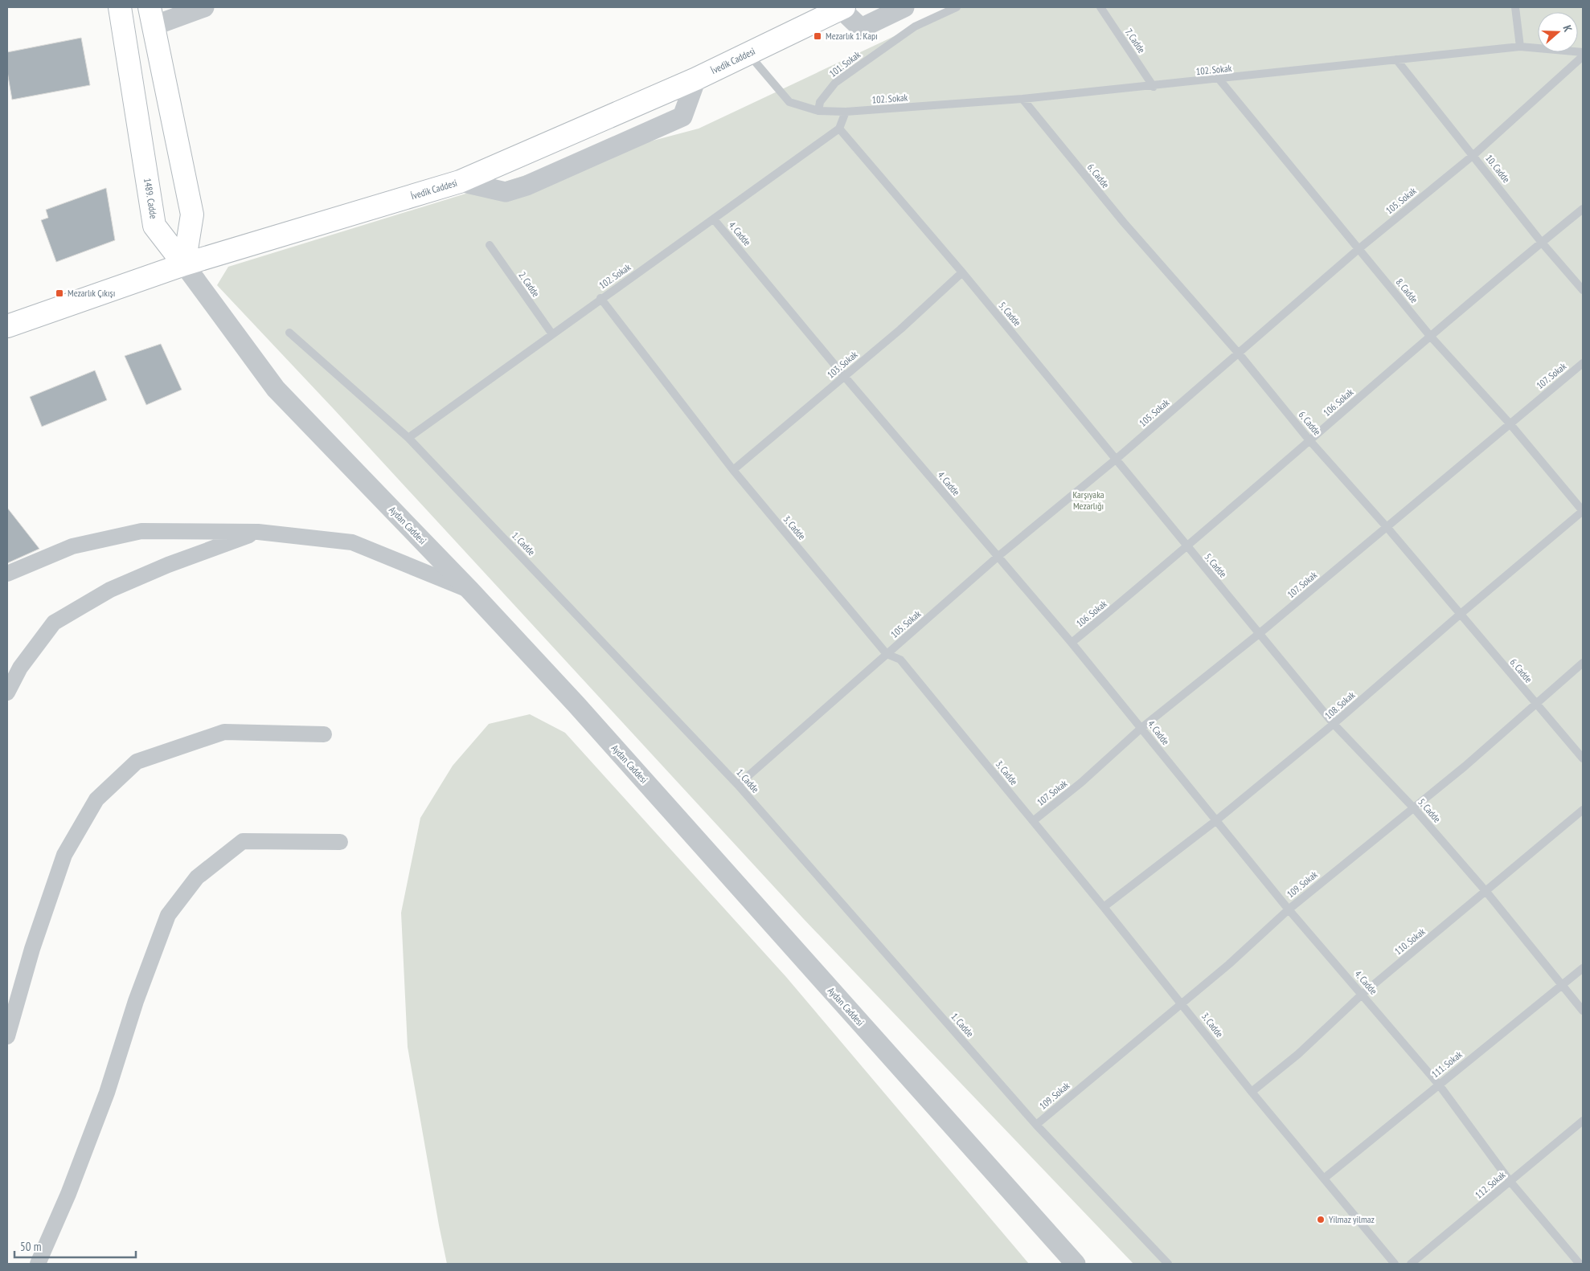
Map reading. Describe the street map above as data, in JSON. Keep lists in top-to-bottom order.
{
  "streets": {
    "main road": ["İvedik Caddesi", "1489. Cadde"],
    "street": ["Aydan Caddesi"],
    "lane": [
      "7. Cadde",
      "101. Sokak",
      "102. Sokak",
      "10. Cadde",
      "6. Cadde",
      "105. Sokak",
      "4. Cadde",
      "2. Cadde",
      "8. Cadde",
      "5. Cadde",
      "103. Sokak",
      "107. Sokak",
      "106. Sokak",
      "3. Cadde",
      "1. Cadde",
      "108. Sokak",
      "109. Sokak",
      "110. Sokak",
      "111. Sokak",
      "112. Sokak"
    ]
  },
  "crossings": [
    ["7. Cadde", "102. Sokak"],
    ["İvedik Caddesi", "102. Sokak"],
    ["İvedik Caddesi", "1489. Cadde"],
    ["İvedik Caddesi", "Aydan Caddesi"],
    ["101. Sokak", "102. Sokak"],
    ["102. Sokak", "10. Cadde"],
    ["102. Sokak", "6. Cadde"],
    ["102. Sokak", "4. Cadde"],
    ["102. Sokak", "2. Cadde"],
    ["102. Sokak", "8. Cadde"],
    ["102. Sokak", "5. Cadde"],
    ["102. Sokak", "3. Cadde"],
    ["102. Sokak", "1. Cadde"],
    ["10. Cadde", "105. Sokak"],
    ["10. Cadde", "106. Sokak"],
    ["6. Cadde", "105. Sokak"],
    ["6. Cadde", "107. Sokak"],
    ["6. Cadde", "106. Sokak"],
    ["6. Cadde", "108. Sokak"],
    ["6. Cadde", "109. Sokak"],
    ["1489. Cadde", "Aydan Caddesi"],
    ["105. Sokak", "4. Cadde"],
    ["105. Sokak", "8. Cadde"],
    ["105. Sokak", "5. Cadde"],
    ["105. Sokak", "3. Cadde"],
    ["105. Sokak", "1. Cadde"],
    ["4. Cadde", "103. Sokak"],
    ["4. Cadde", "107. Sokak"],
    ["4. Cadde", "106. Sokak"],
    ["4. Cadde", "108. Sokak"],
    ["4. Cadde", "109. Sokak"],
    ["4. Cadde", "110. Sokak"],
    ["4. Cadde", "111. Sokak"],
    ["4. Cadde", "112. Sokak"],
    ["8. Cadde", "107. Sokak"],
    ["8. Cadde", "106. Sokak"],
    ["8. Cadde", "108. Sokak"],
    ["5. Cadde", "103. Sokak"],
    ["5. Cadde", "107. Sokak"],
    ["5. Cadde", "106. Sokak"],
    ["5. Cadde", "108. Sokak"],
    ["5. Cadde", "109. Sokak"],
    ["5. Cadde", "110. Sokak"],
    ["5. Cadde", "111. Sokak"],
    ["103. Sokak", "3. Cadde"],
    ["107. Sokak", "3. Cadde"],
    ["3. Cadde", "108. Sokak"],
    ["3. Cadde", "109. Sokak"],
    ["3. Cadde", "110. Sokak"],
    ["3. Cadde", "111. Sokak"],
    ["1. Cadde", "109. Sokak"]
  ],
  "parks": ["Karşıyaka Mezarlığı"],
  "places": {
    "transit": ["Mezarlık 1. Kapı", "Mezarlık Çıkışı"],
    "other": ["Yilmaz yilmaz"]
  },
  "scale_bar": "50 m",
  "north": "right"
}
